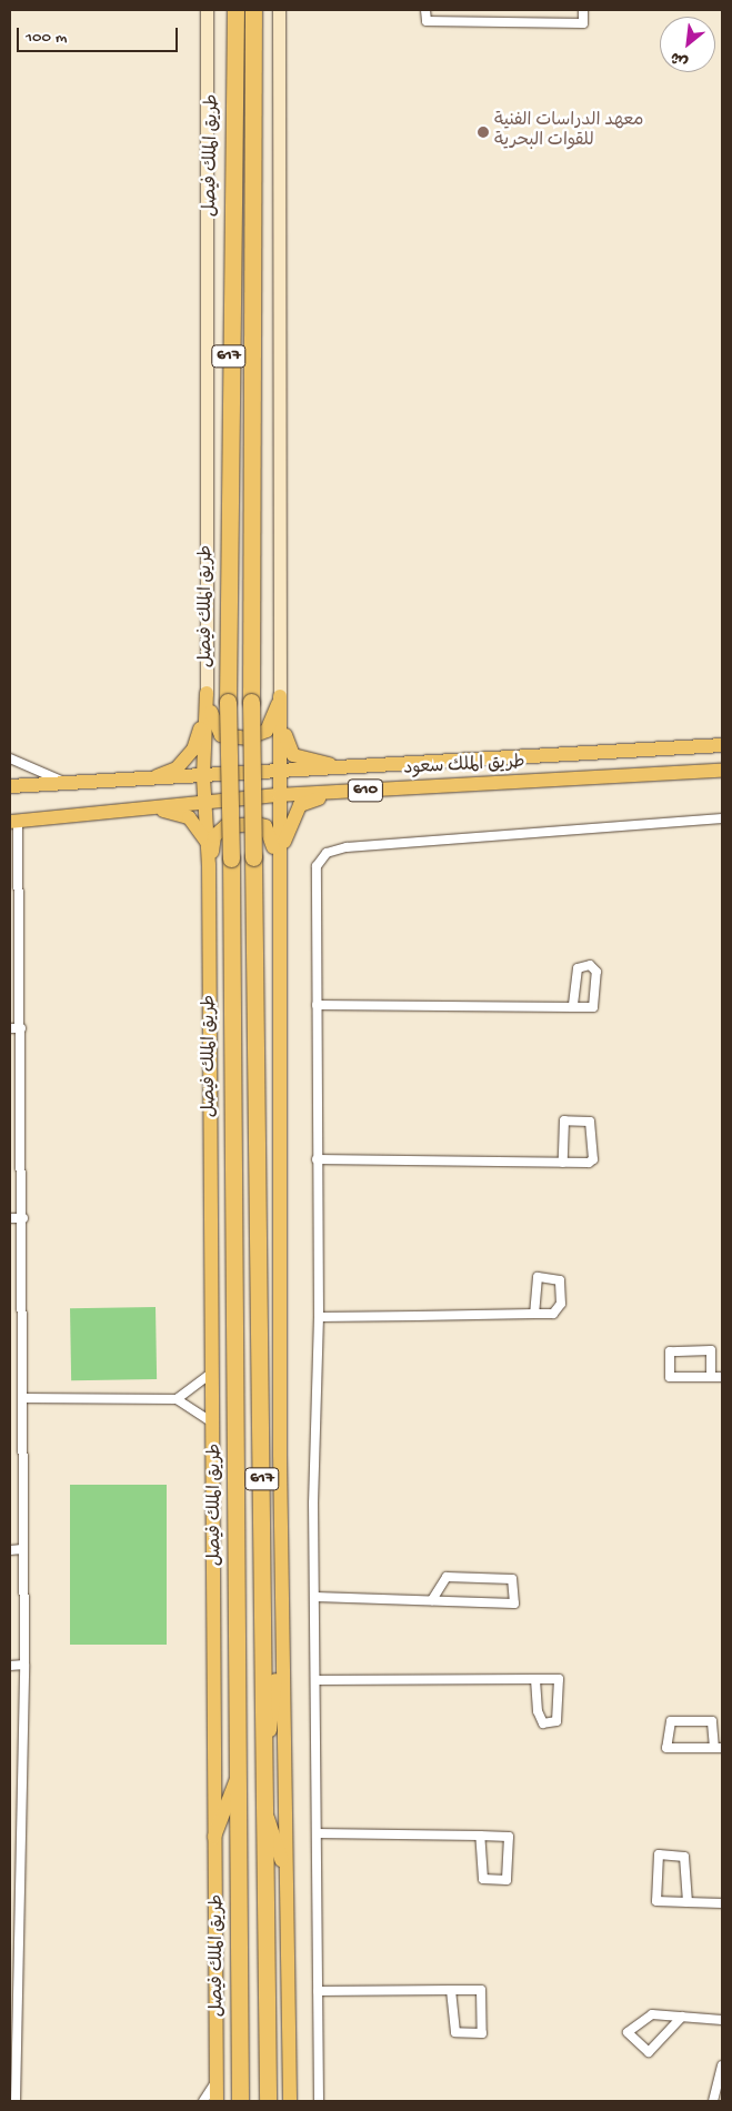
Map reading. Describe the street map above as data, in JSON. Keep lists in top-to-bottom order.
{
  "streets": {
    "highway": ["طريق الملك فيصل", "617"],
    "main road": ["طريق الملك سعود", "610"]
  },
  "places": ["معهد الدراسات الفنية للقوات البحرية"],
  "scale_bar": "100 m",
  "north": "bottom left"
}
